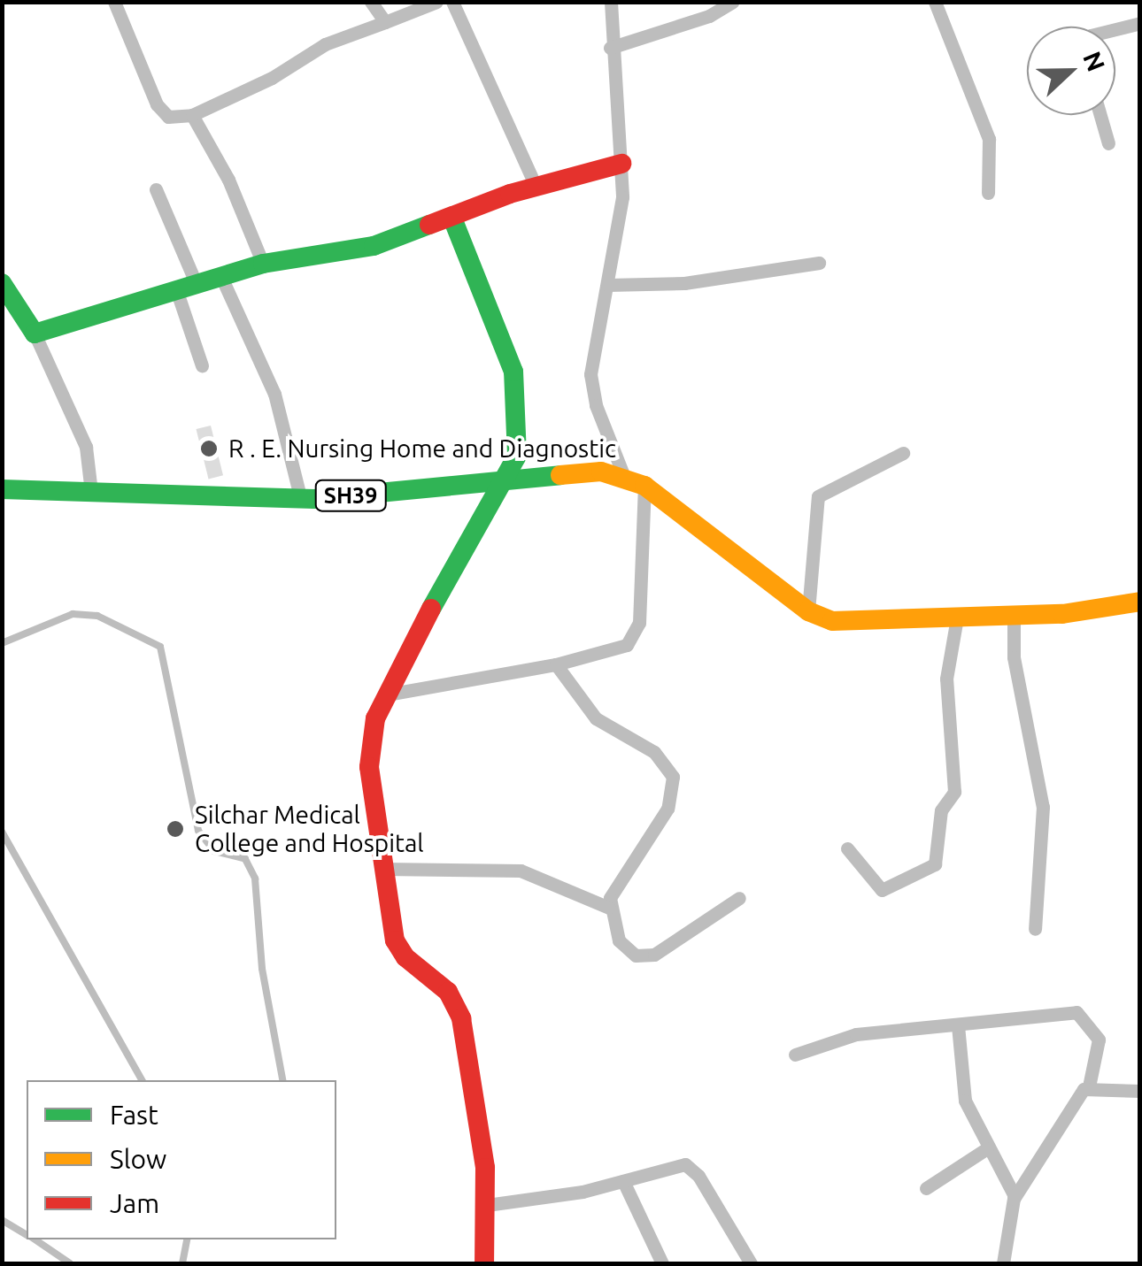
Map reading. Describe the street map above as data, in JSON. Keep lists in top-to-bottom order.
{
  "streets": {
    "street": ["SH39"]
  },
  "places": ["R . E. Nursing Home and Diagnostic", "Silchar Medical College and Hospital"],
  "legend": ["Fast", "Slow", "Jam"],
  "north": "right"
}
